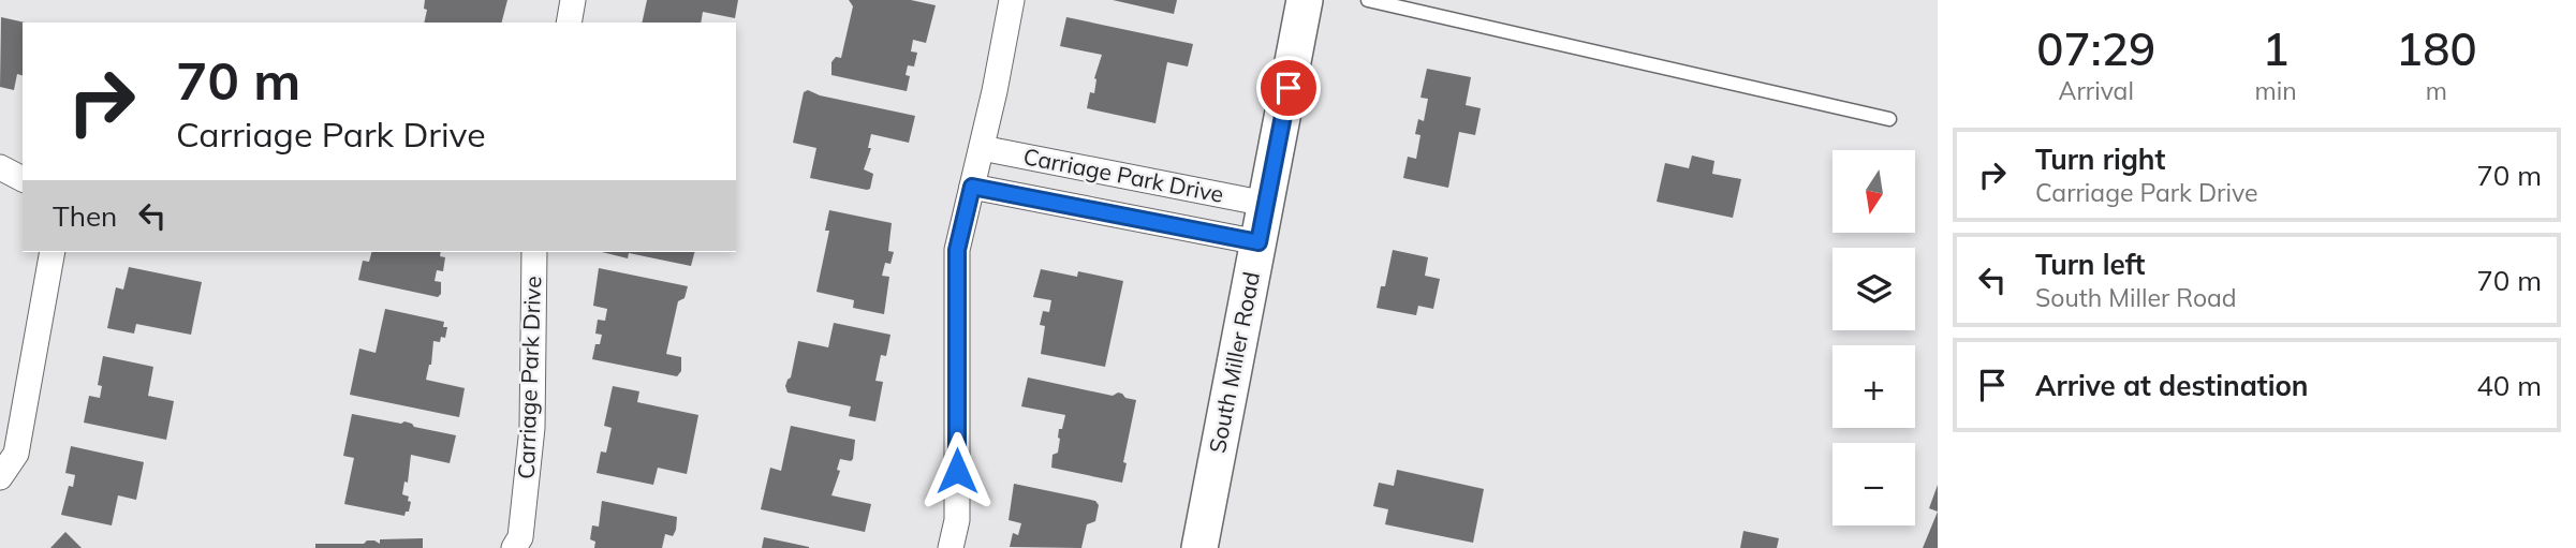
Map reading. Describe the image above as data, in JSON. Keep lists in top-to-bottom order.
{
  "streets": {
    "street": ["Carriage Park Drive", "South Miller Road"]
  },
  "crossings": [
    ["Carriage Park Drive", "South Miller Road"]
  ],
  "north": "bottom",
  "page": {
    "eta": [
      "07:29",
      "Arrival",
      "1",
      "min",
      "180",
      "m"
    ],
    "turn": ["70 m", "Carriage Park Drive"],
    "list": [
      {
        "name": "Turn right",
        "note": "Carriage Park Drive",
        "value": "70 m"
      },
      {
        "name": "Turn left",
        "note": "South Miller Road",
        "value": "70 m"
      },
      {
        "name": "Arrive at destination",
        "value": "40 m"
      }
    ],
    "map_buttons": ["+", "−"],
    "then": "Then"
  }
}
